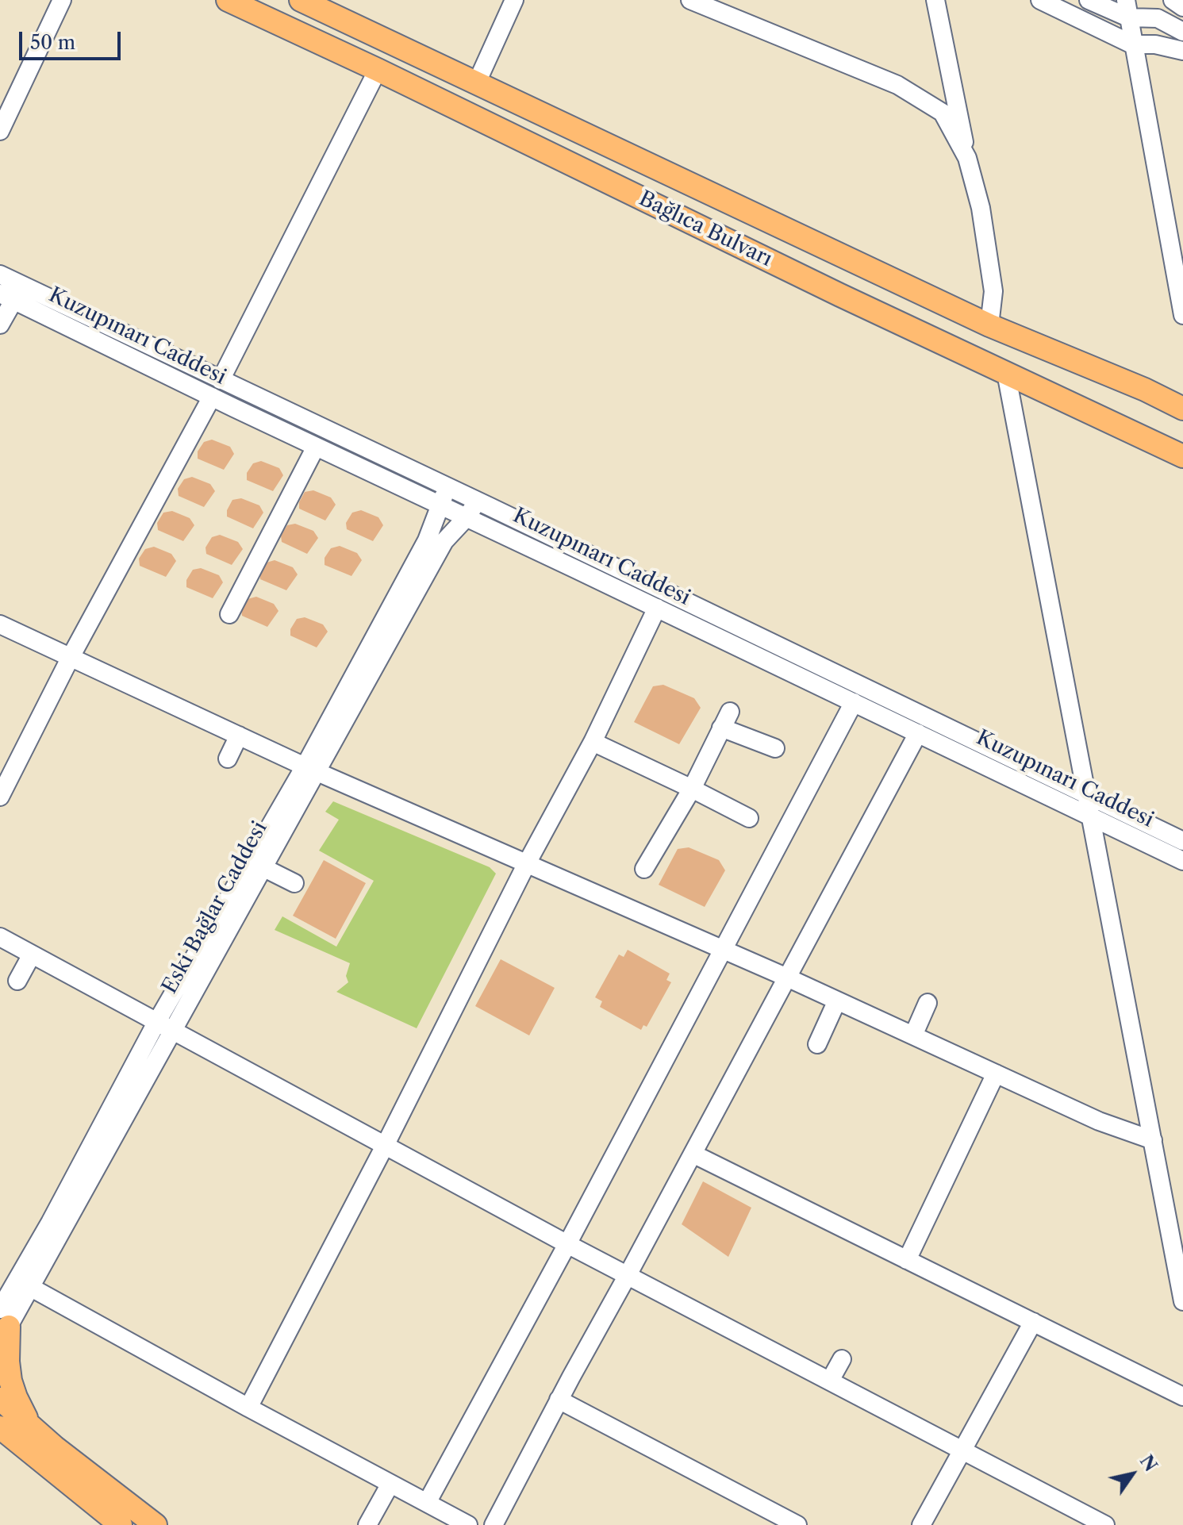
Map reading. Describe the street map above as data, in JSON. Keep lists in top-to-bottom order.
{
  "streets": {
    "main road": ["Bağlıca Bulvarı"],
    "street": ["Kuzupınarı Caddesi", "Eski Bağlar Caddesi"]
  },
  "crossings": [
    ["Kuzupınarı Caddesi", "Eski Bağlar Caddesi"]
  ],
  "scale_bar": "50 m",
  "north": "top right"
}
